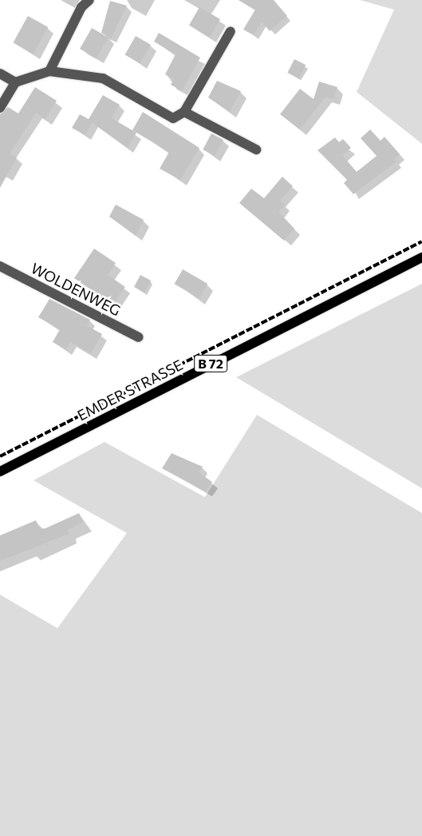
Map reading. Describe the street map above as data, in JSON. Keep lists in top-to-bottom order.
{
  "streets": {
    "main road": ["B 72", "EMDER STRASSE"],
    "street": ["WOLDENWEG"]
  }
}
